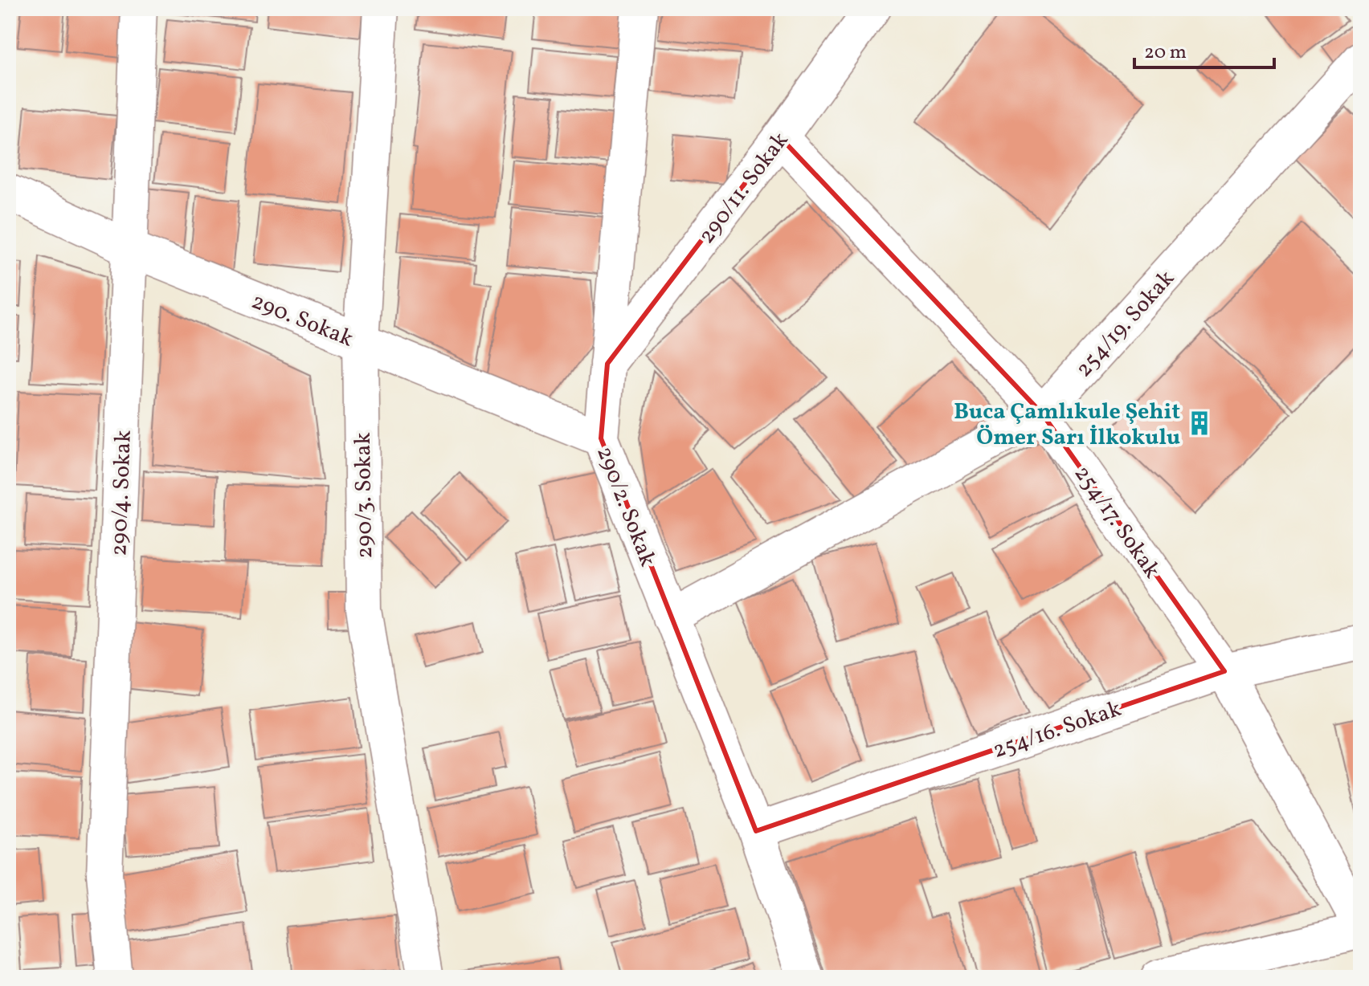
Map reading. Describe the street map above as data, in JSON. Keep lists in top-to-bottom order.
{
  "streets": {
    "street": [
      "290/11. Sokak",
      "290. Sokak",
      "254/19. Sokak",
      "290/4. Sokak",
      "290/3. Sokak",
      "290/2. Sokak",
      "254/17. Sokak",
      "254/16. Sokak"
    ]
  },
  "crossings": [
    ["290/11. Sokak", "290/2. Sokak"],
    ["290/11. Sokak", "254/17. Sokak"],
    ["290. Sokak", "290/4. Sokak"],
    ["290. Sokak", "290/3. Sokak"],
    ["290. Sokak", "290/2. Sokak"],
    ["254/19. Sokak", "290/2. Sokak"],
    ["254/19. Sokak", "254/17. Sokak"],
    ["290/2. Sokak", "254/16. Sokak"],
    ["254/17. Sokak", "254/16. Sokak"]
  ],
  "places": {
    "building": ["Buca Çamlıkule Şehit Ömer Sarı İlkokulu"]
  },
  "scale_bar": "20 m"
}
